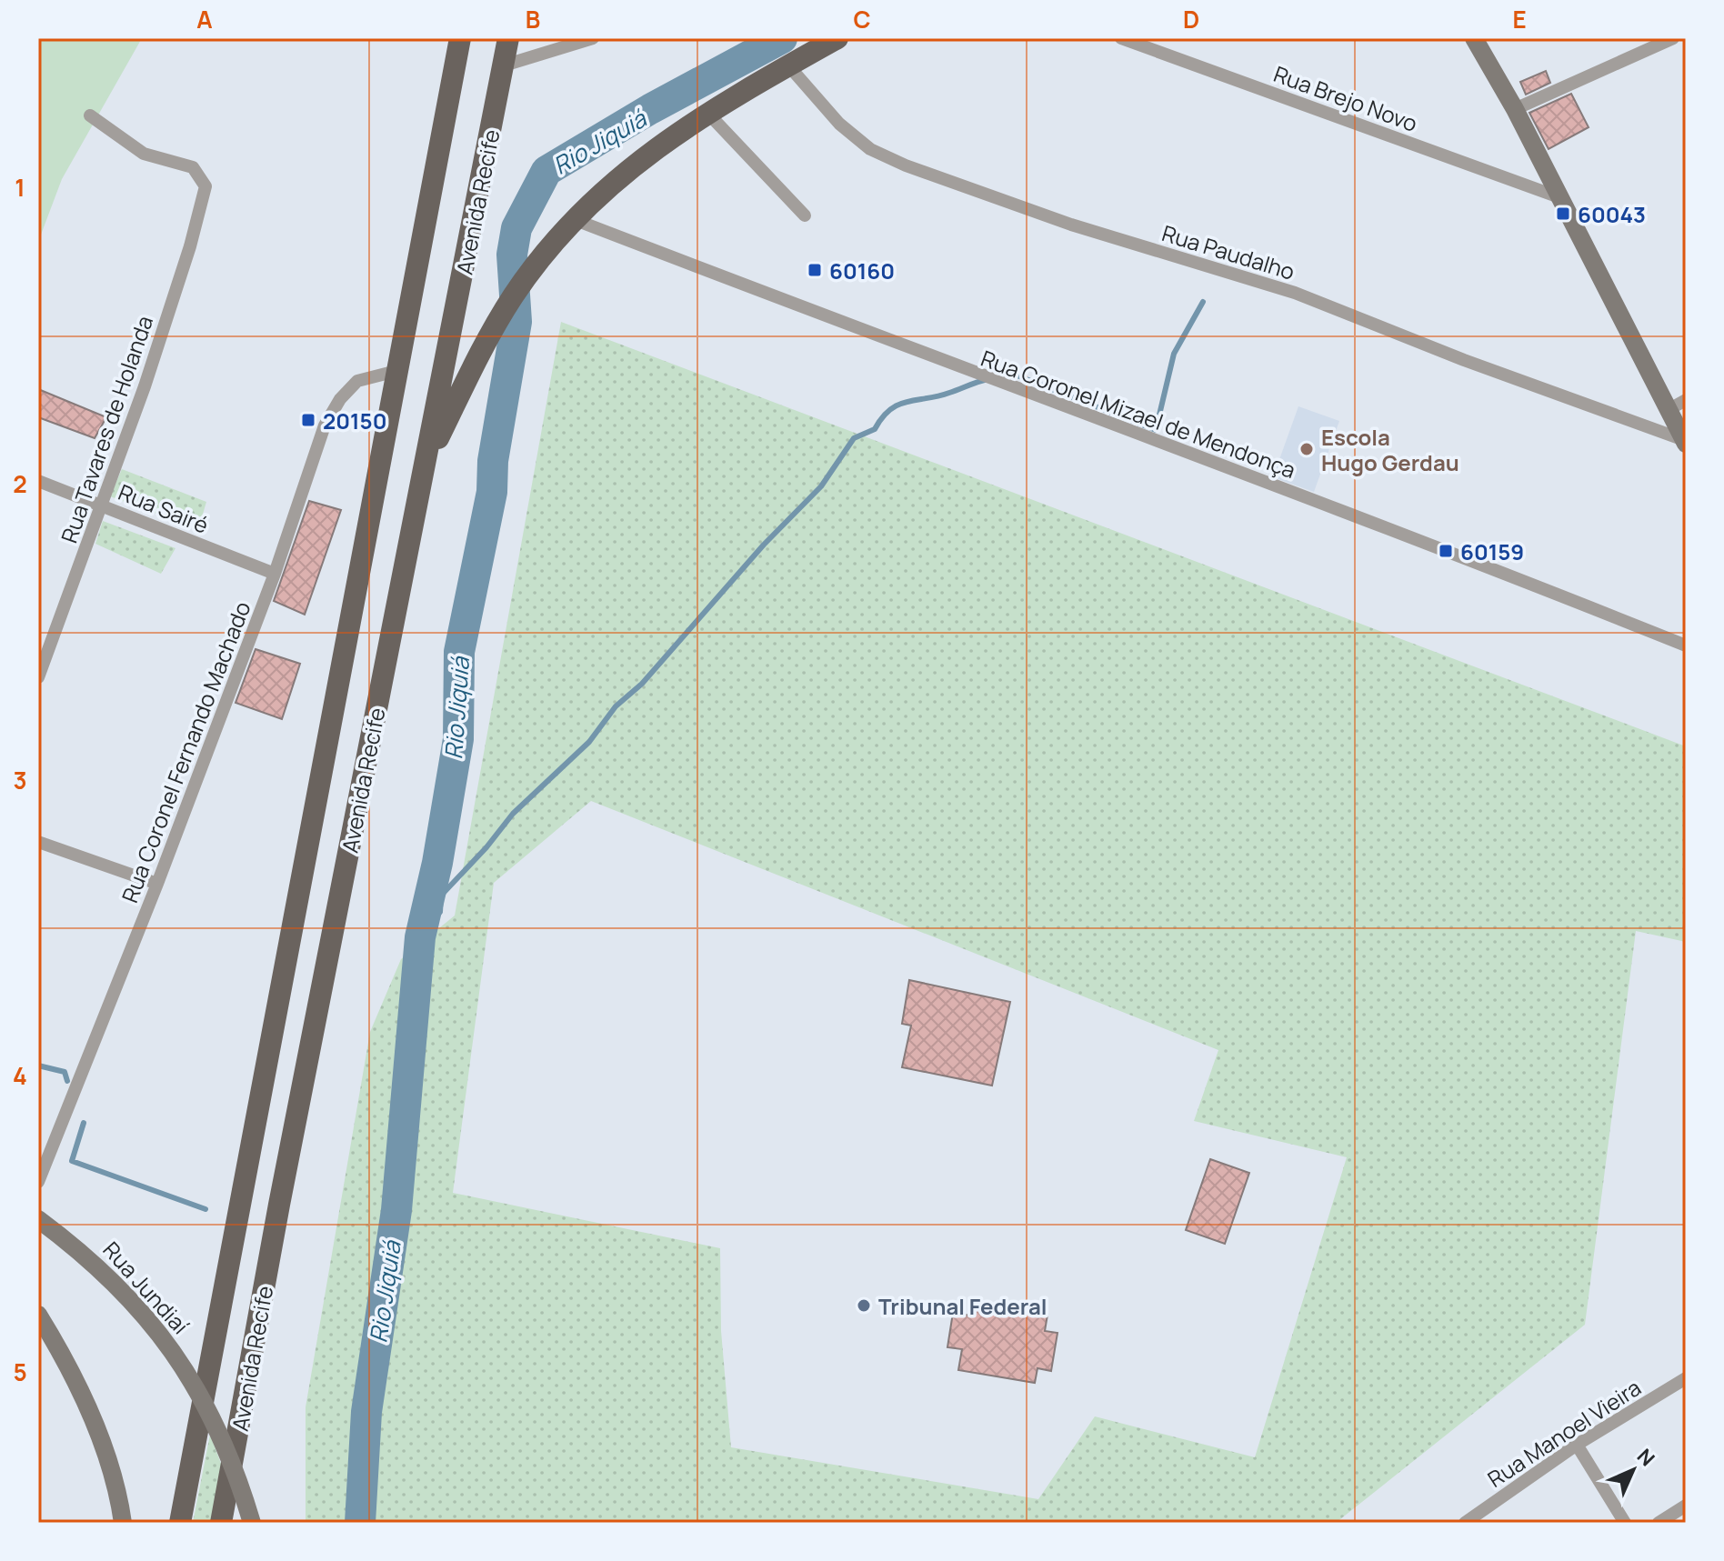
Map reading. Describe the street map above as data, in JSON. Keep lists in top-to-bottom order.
{
  "streets": {
    "main road": ["Avenida Recife", "Rua Jundiaí"],
    "street": [
      "Rua Brejo Novo",
      "Rua Paudalho",
      "Rua Coronel Mizael de Mendonça",
      "Rua Tavares de Holanda",
      "Rua Sairé",
      "Rua Coronel Fernando Machado",
      "Rua Manoel Vieira"
    ]
  },
  "crossings": [
    ["Avenida Recife", "Rua Coronel Fernando Machado"],
    ["Rua Tavares de Holanda", "Rua Sairé"],
    ["Rua Sairé", "Rua Coronel Fernando Machado"]
  ],
  "water": ["Rio Jiquiá"],
  "places": {
    "transit": [
      "60043",
      "60160",
      "20150",
      "60159"
    ],
    "other": ["Escola Hugo Gerdau", "Tribunal Federal"]
  },
  "north": "top right",
  "grid": {
    "columns": [
      "A",
      "B",
      "C",
      "D",
      "E"
    ],
    "rows": [
      "1",
      "2",
      "3",
      "4",
      "5"
    ]
  }
}
